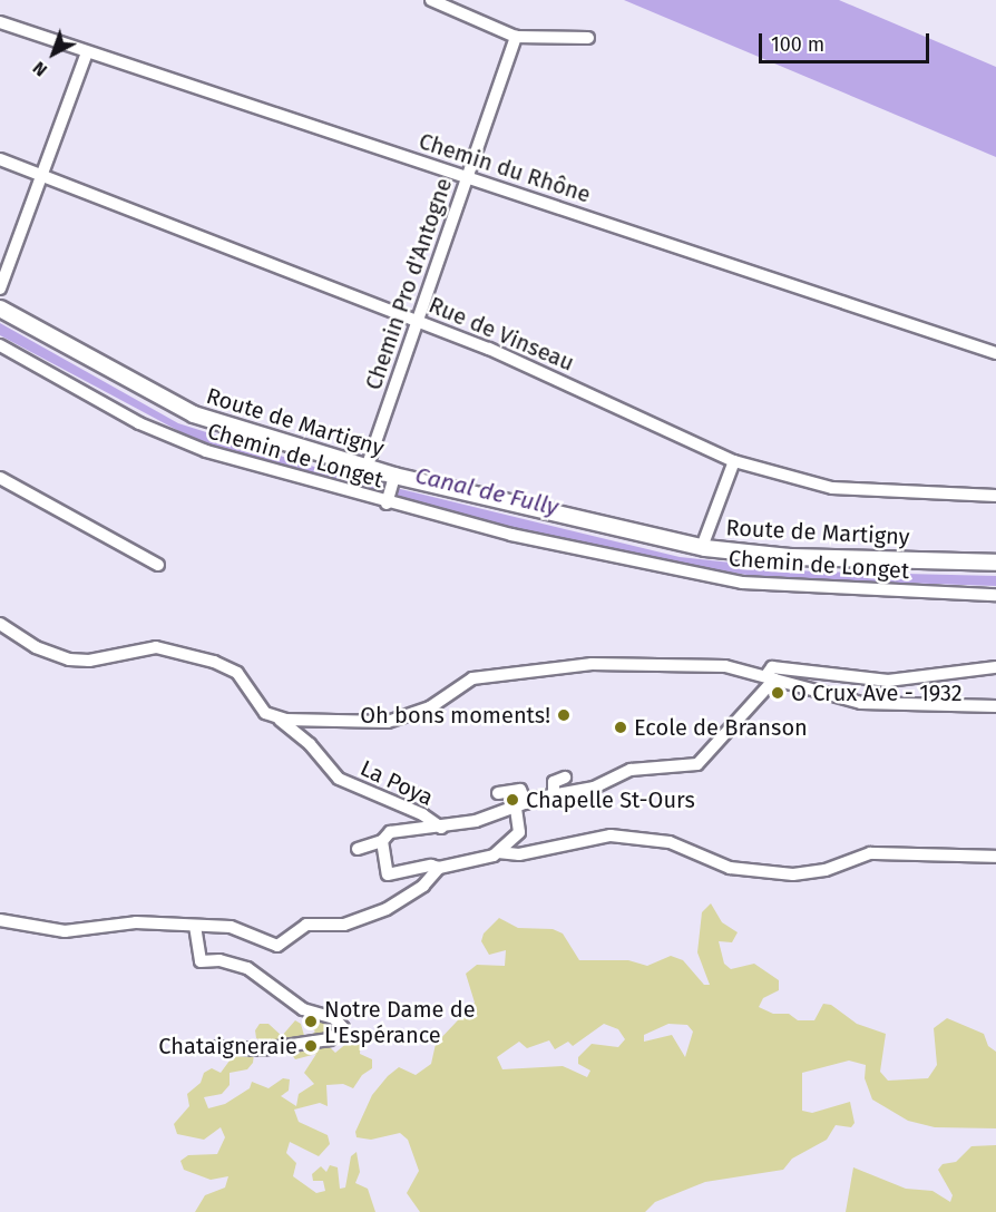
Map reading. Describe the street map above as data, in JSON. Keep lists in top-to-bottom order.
{
  "streets": {
    "main road": ["Route de Martigny"],
    "street": [
      "Chemin du Rhône",
      "Chemin Pro d'Antogne",
      "Rue de Vinseau",
      "Chemin de Longet",
      "La Poya"
    ]
  },
  "crossings": [
    ["Chemin du Rhône", "Chemin Pro d'Antogne"],
    ["Chemin Pro d'Antogne", "Rue de Vinseau"],
    ["Chemin Pro d'Antogne", "Route de Martigny"]
  ],
  "water": ["Canal de Fully"],
  "places": [
    "O Crux Ave - 1932",
    "Oh bons moments!",
    "Ecole de Branson",
    "Chapelle St-Ours",
    "Notre Dame de L'Espérance",
    "Chataigneraie"
  ],
  "scale_bar": "100 m",
  "north": "bottom left"
}
